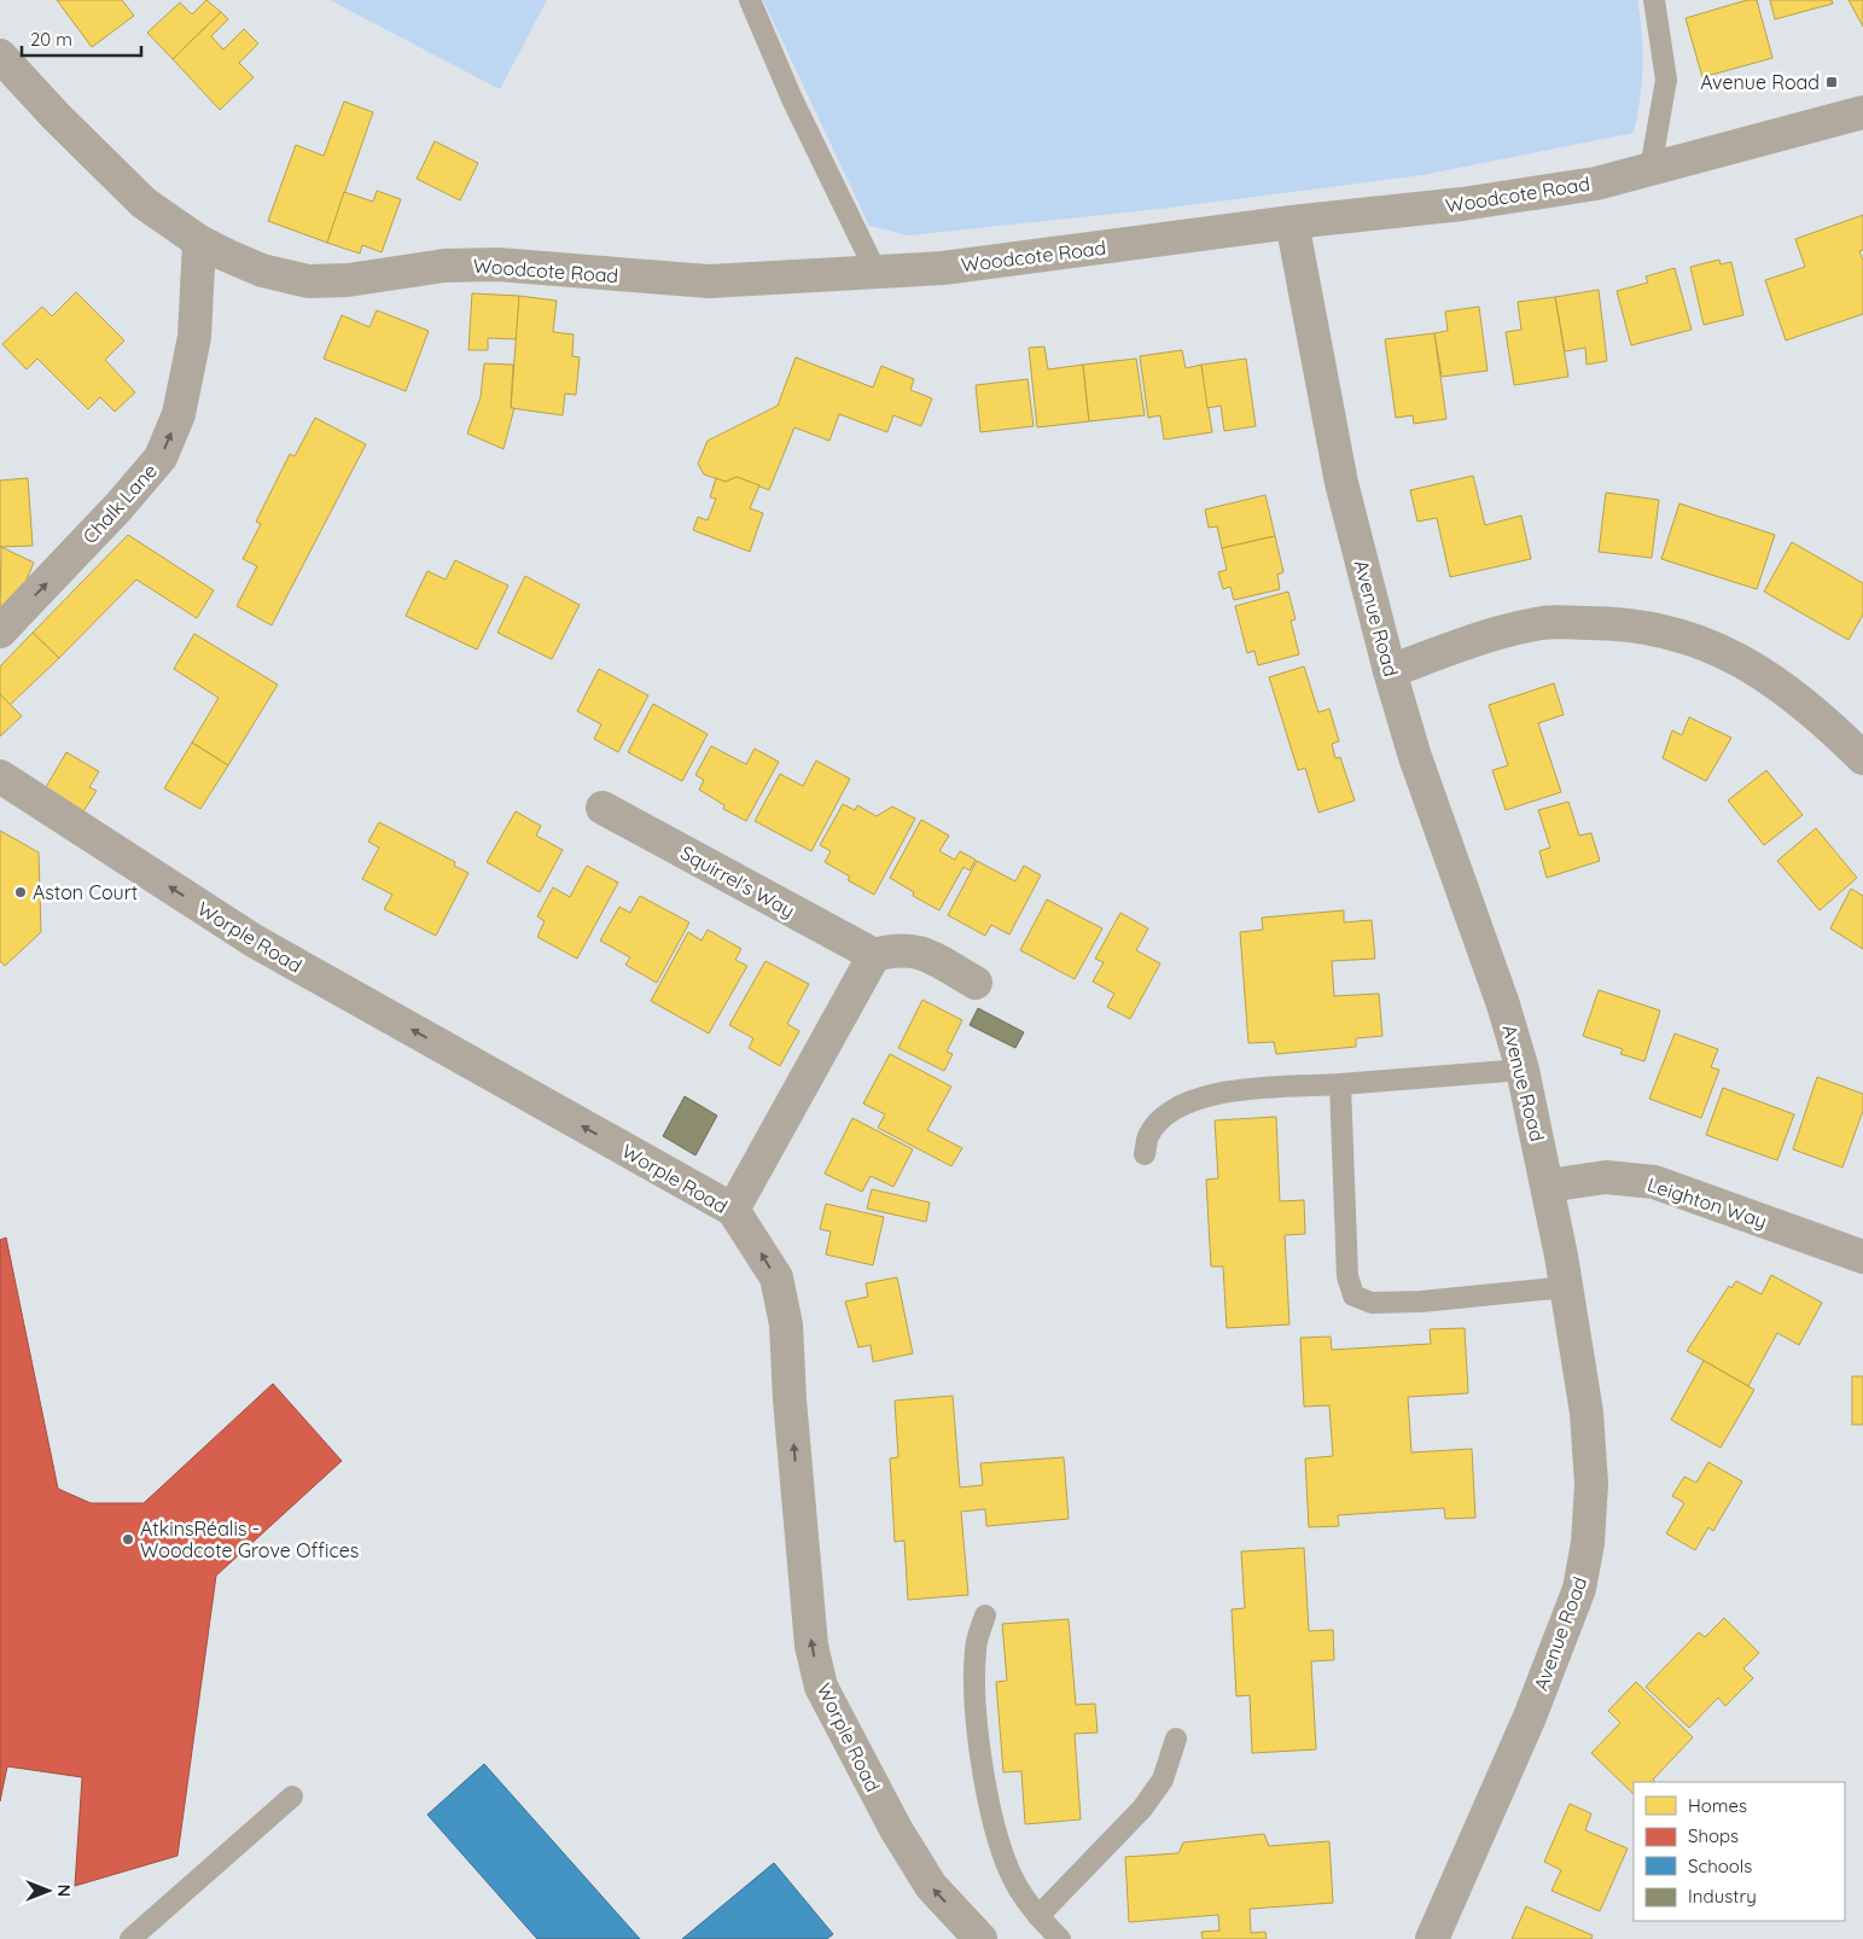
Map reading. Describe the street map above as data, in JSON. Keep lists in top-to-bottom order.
{
  "streets": {
    "street": [
      "Woodcote Road",
      "Chalk Lane",
      "Avenue Road",
      "Squirrel's Way",
      "Worple Road",
      "Leighton Way"
    ]
  },
  "crossings": [
    ["Woodcote Road", "Chalk Lane"],
    ["Woodcote Road", "Avenue Road"],
    ["Avenue Road", "Leighton Way"]
  ],
  "one_way": ["Chalk Lane", "Worple Road"],
  "places": {
    "transit": ["Avenue Road"],
    "other": ["Aston Court", "AtkinsRéalis - Woodcote Grove Offices"]
  },
  "legend": [
    "Homes",
    "Shops",
    "Schools",
    "Industry"
  ],
  "scale_bar": "20 m",
  "north": "right"
}
